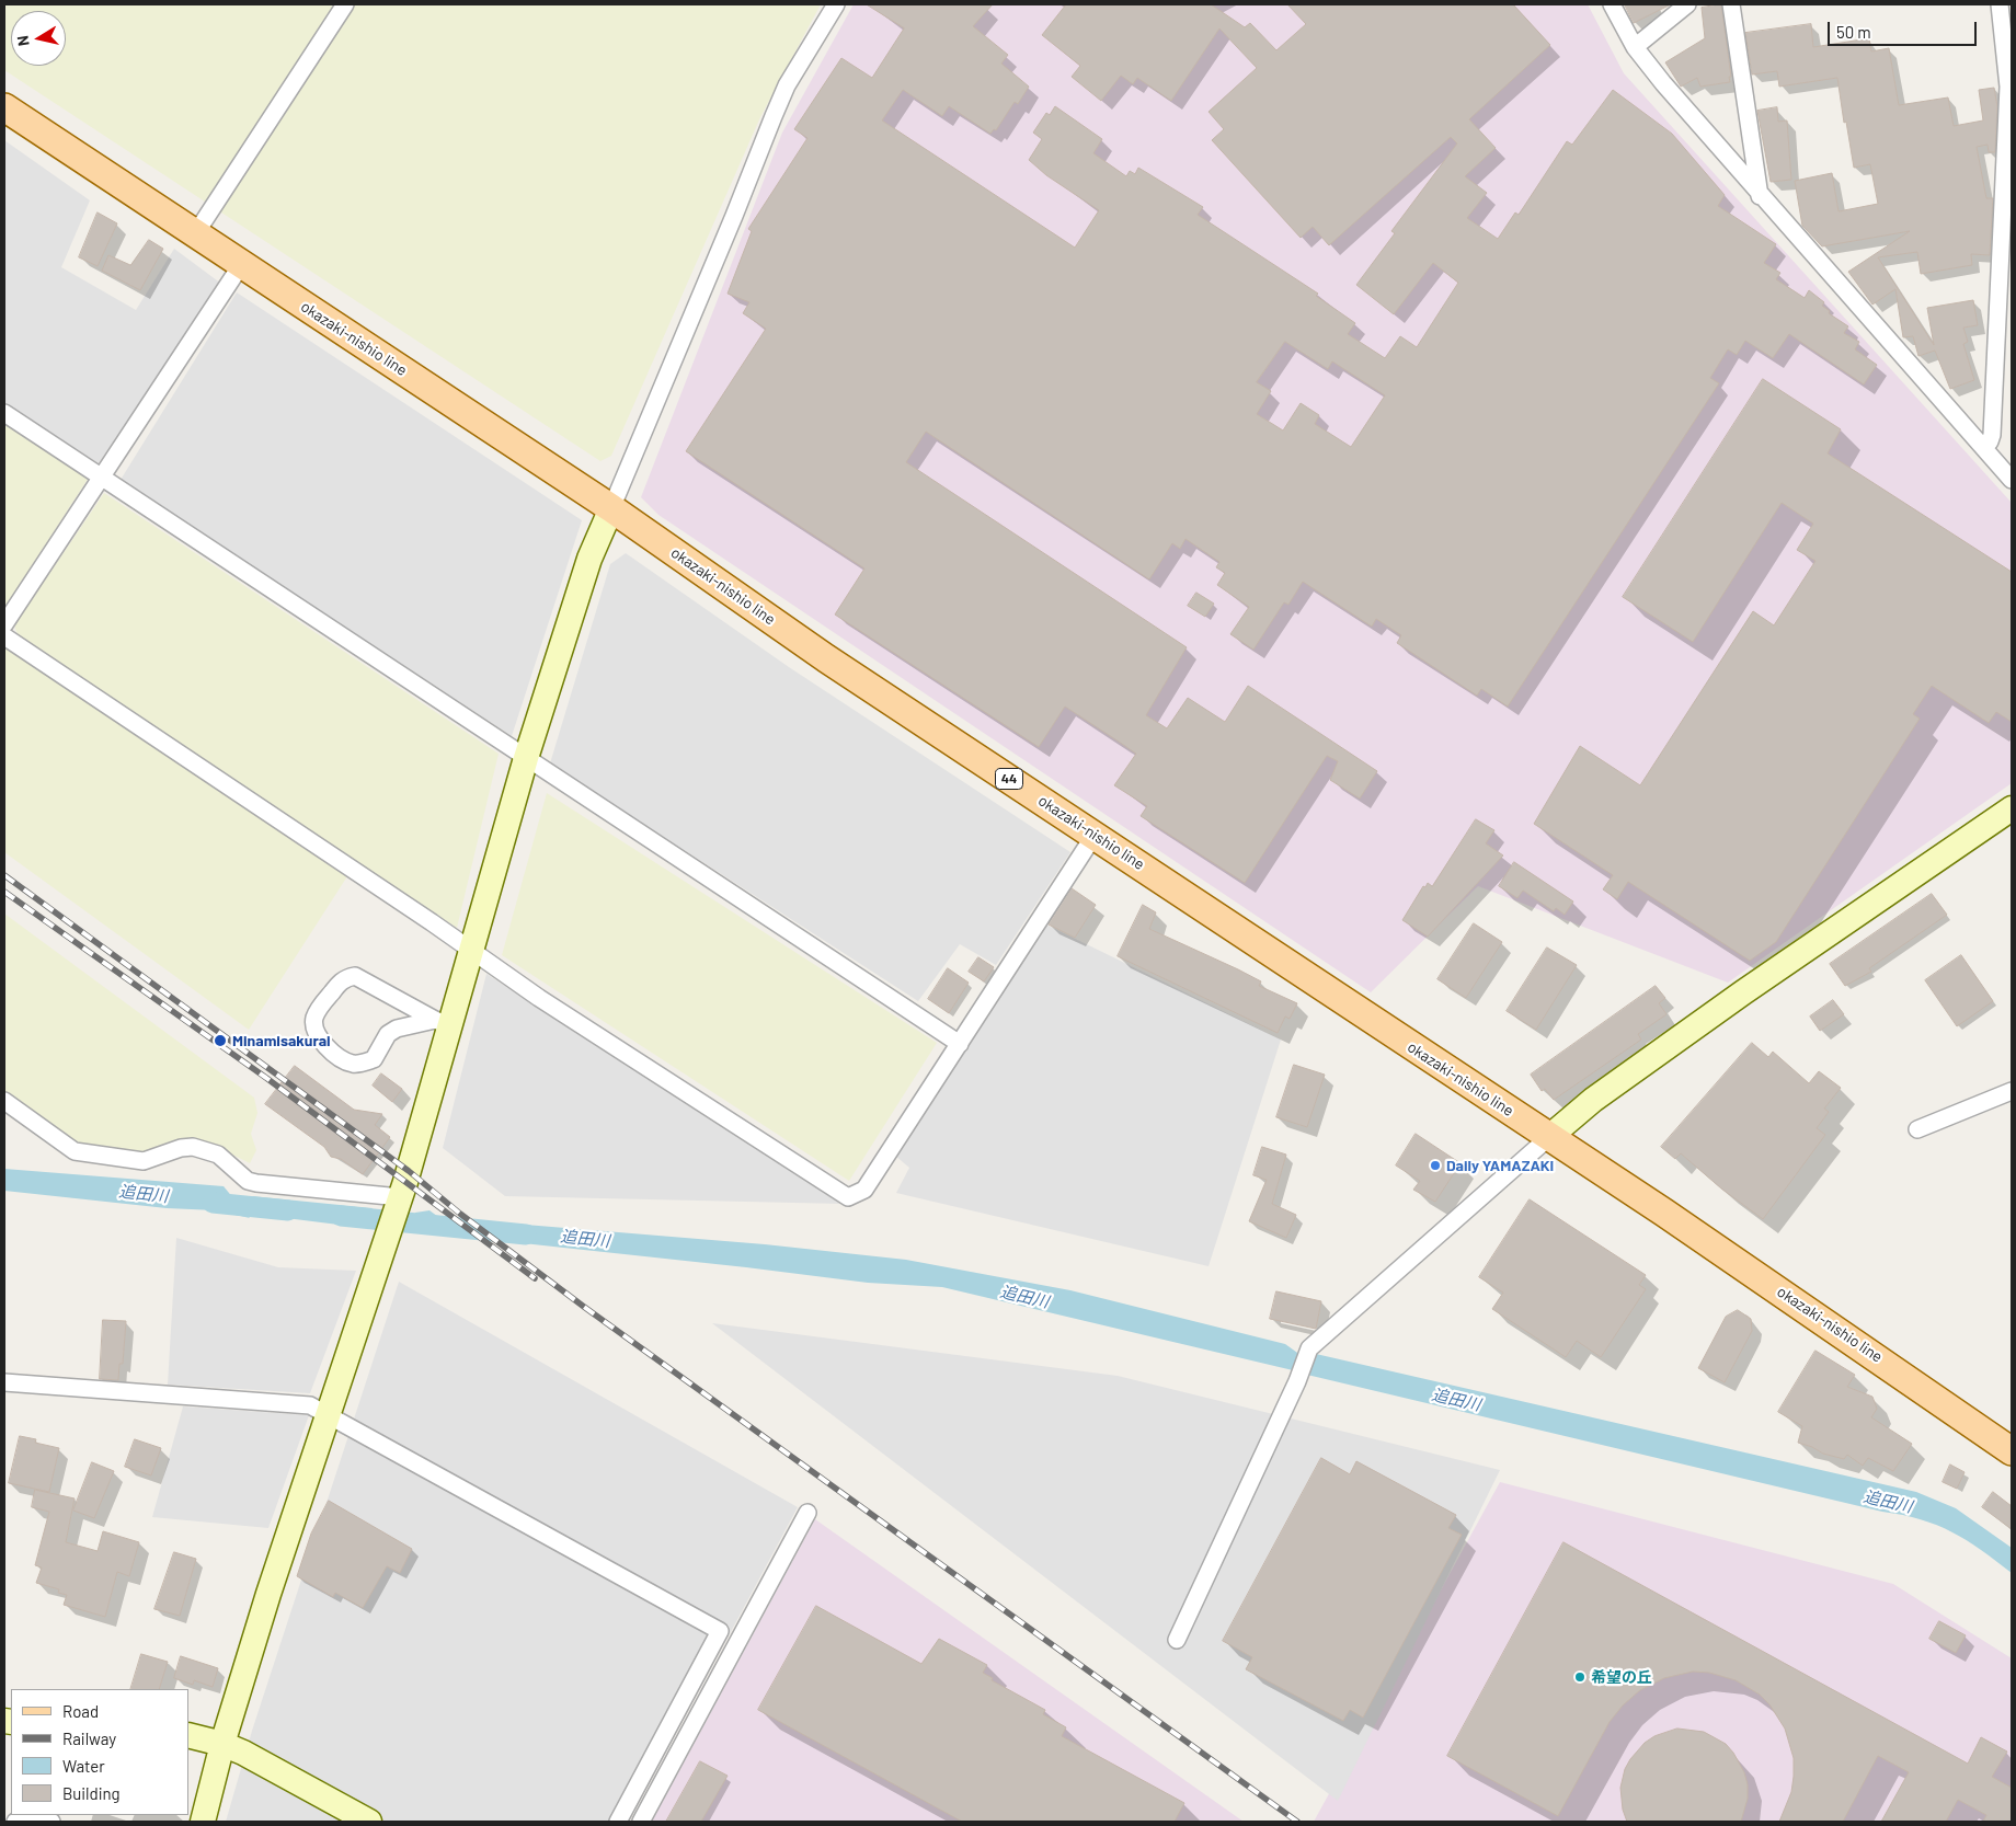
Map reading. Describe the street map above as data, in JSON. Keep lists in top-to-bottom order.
{
  "streets": {
    "main road": ["okazaki-nishio line", "44"]
  },
  "water": ["追田川"],
  "places": ["Minamisakurai", "Daily YAMAZAKI", "希望の丘"],
  "legend": [
    "Road",
    "Railway",
    "Water",
    "Building"
  ],
  "scale_bar": "50 m",
  "north": "left"
}
